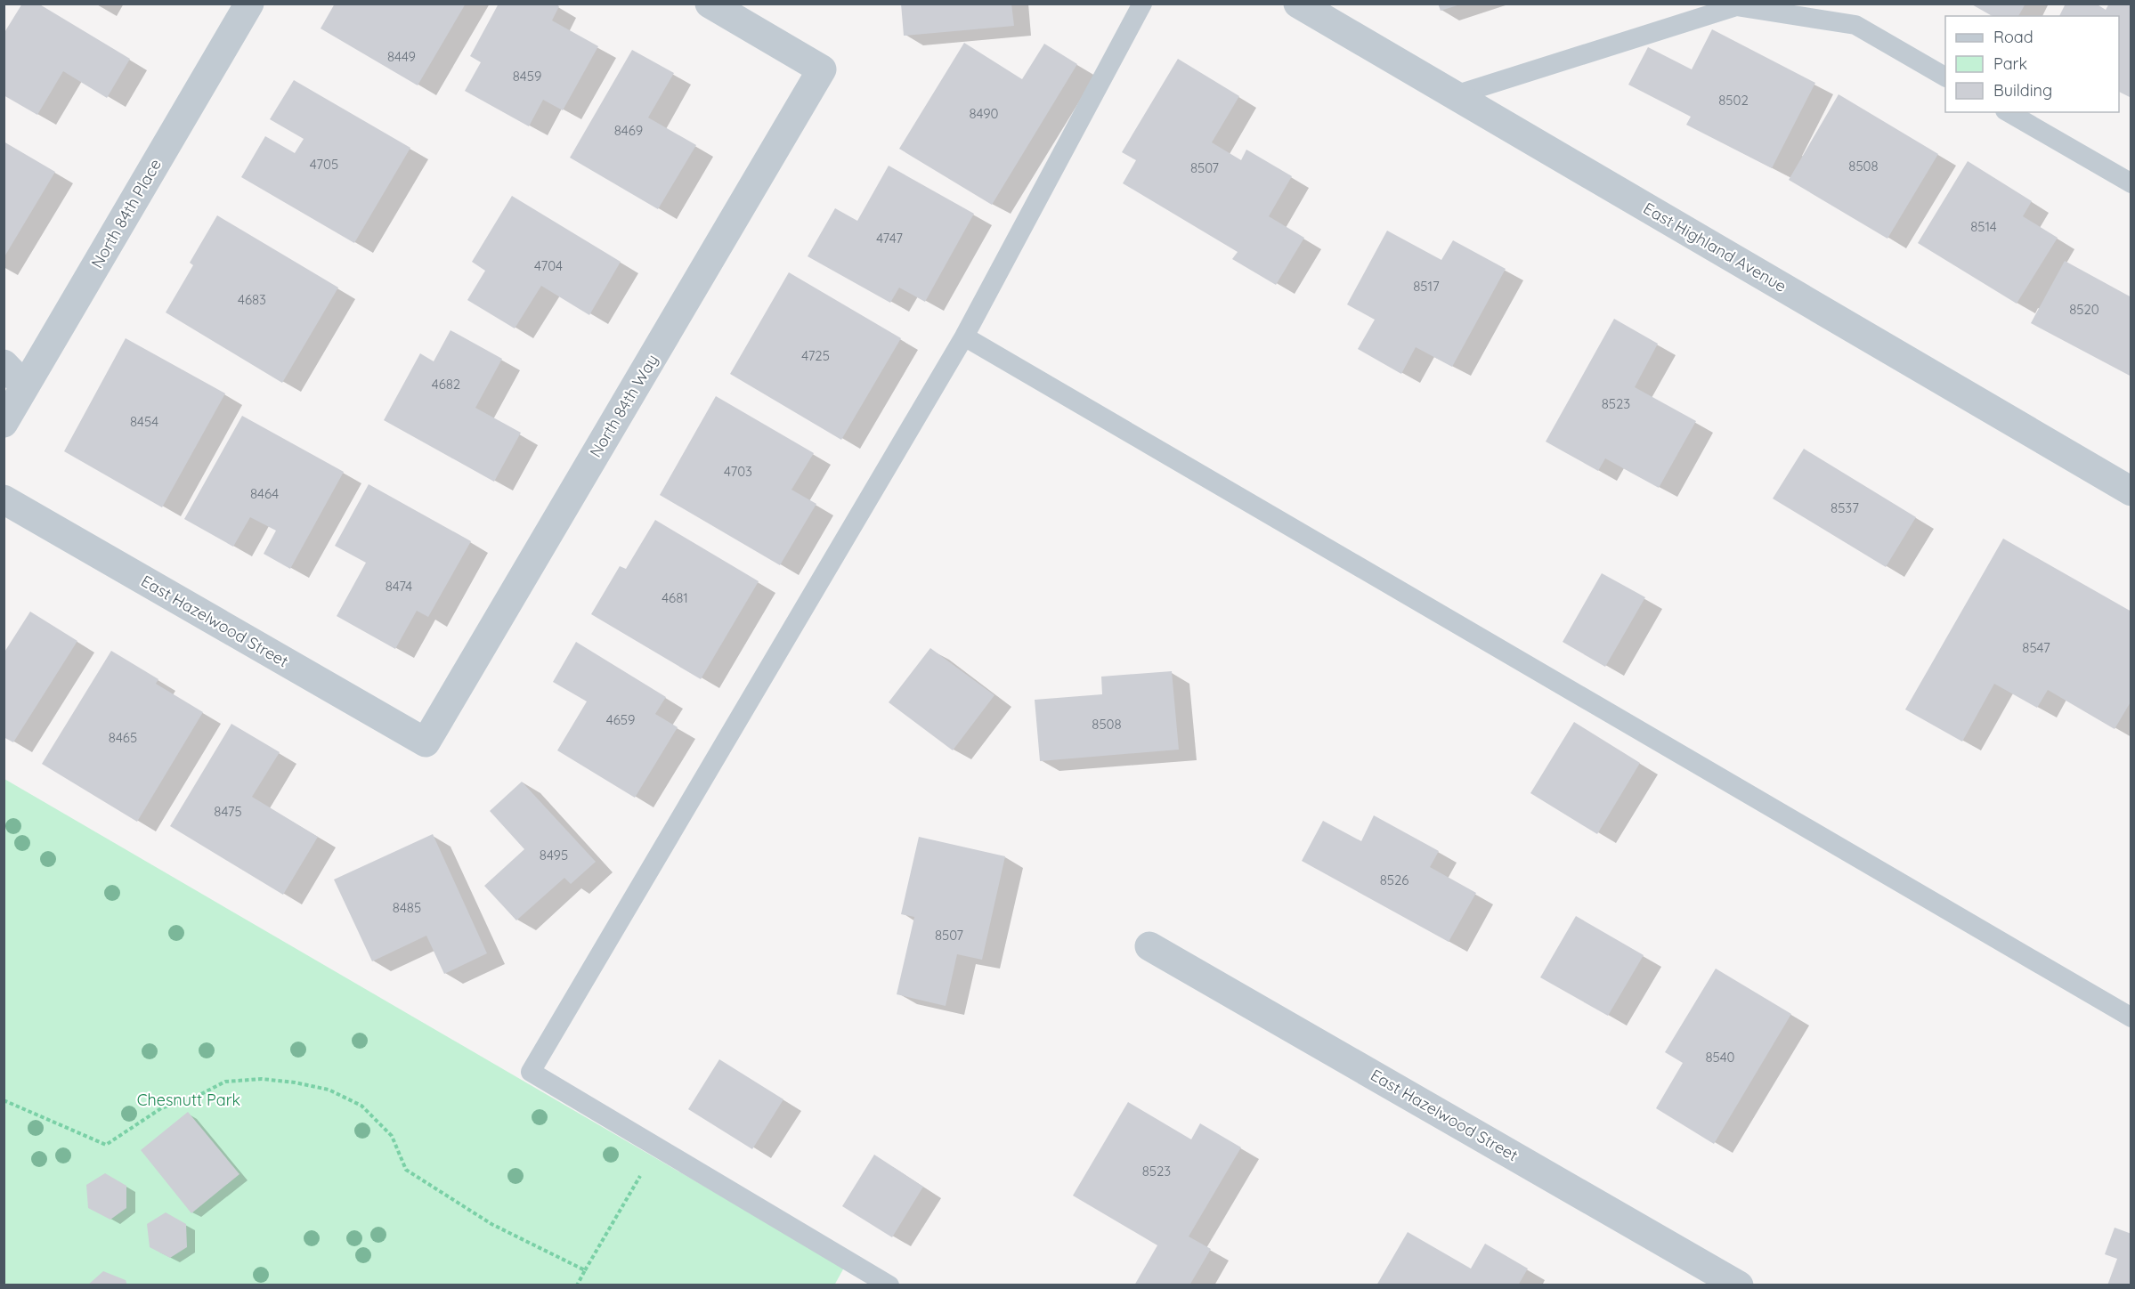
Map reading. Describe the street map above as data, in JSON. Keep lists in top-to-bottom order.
{
  "streets": {
    "street": [
      "North 84th Place",
      "East Highland Avenue",
      "North 84th Way",
      "East Hazelwood Street"
    ]
  },
  "crossings": [
    ["North 84th Way", "East Hazelwood Street"]
  ],
  "parks": ["Chesnutt Park"],
  "house_numbers": [
    "8449",
    "8459",
    "8502",
    "8490",
    "8469",
    "4705",
    "8508",
    "8507",
    "8514",
    "4747",
    "4704",
    "8517",
    "4683",
    "8520",
    "4725",
    "4682",
    "8523",
    "8454",
    "4703",
    "8464",
    "8537",
    "8474",
    "4681",
    "8547",
    "4659",
    "8508",
    "8465",
    "8475",
    "8495",
    "8526",
    "8485",
    "8507",
    "8540",
    "8523"
  ],
  "legend": ["Road", "Park", "Building"]
}
